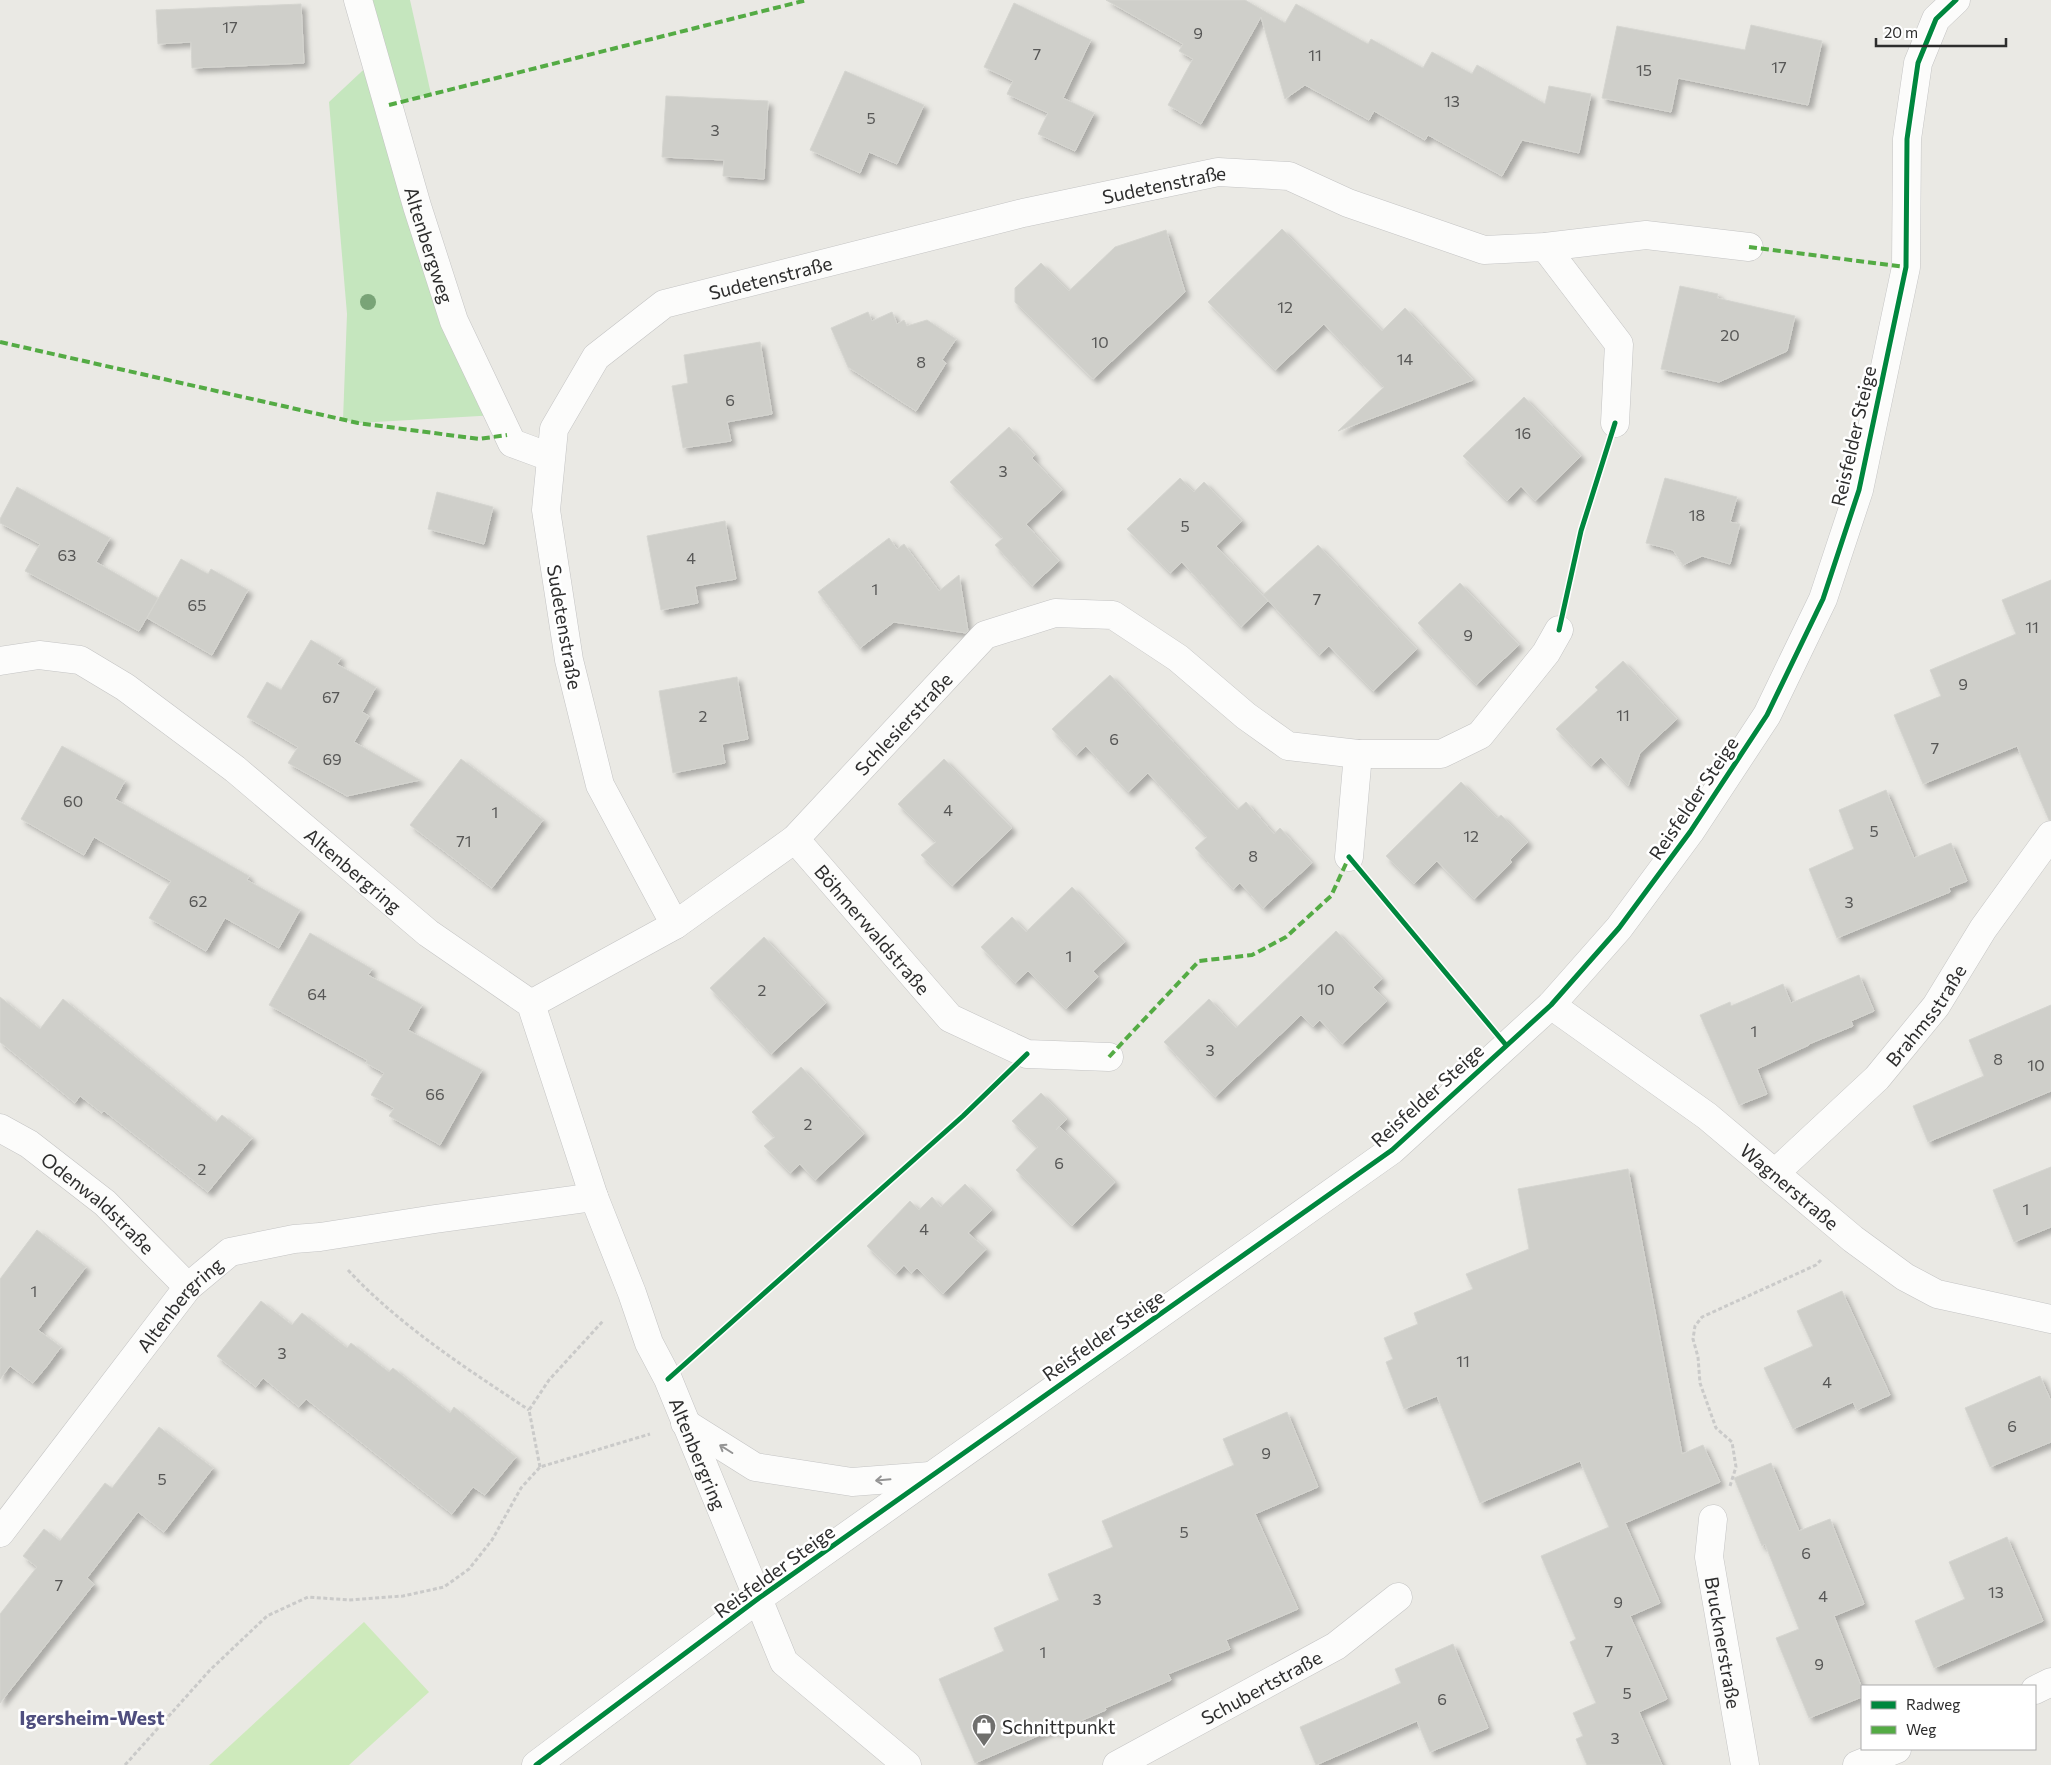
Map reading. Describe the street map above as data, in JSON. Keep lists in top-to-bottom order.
{
  "streets": {
    "street": [
      "Sudetenstraße",
      "Altenbergweg",
      "Reisfelder Steige",
      "Schlesierstraße",
      "Altenbergring",
      "Böhmerwaldstraße",
      "Brahmsstraße",
      "Wagnerstraße",
      "Odenwaldstraße",
      "Brucknerstraße",
      "Schubertstraße"
    ]
  },
  "crossings": [
    ["Sudetenstraße", "Altenbergweg"],
    ["Sudetenstraße", "Schlesierstraße"],
    ["Reisfelder Steige", "Altenbergring"],
    ["Reisfelder Steige", "Wagnerstraße"],
    ["Schlesierstraße", "Altenbergring"],
    ["Schlesierstraße", "Böhmerwaldstraße"],
    ["Altenbergring", "Odenwaldstraße"],
    ["Brahmsstraße", "Wagnerstraße"]
  ],
  "districts": ["Igersheim-West"],
  "places": {
    "shop": ["Schnittpunkt"]
  },
  "house_numbers": [
    "17",
    "9",
    "7",
    "11",
    "17",
    "15",
    "13",
    "5",
    "3",
    "12",
    "20",
    "10",
    "14",
    "8",
    "6",
    "16",
    "3",
    "18",
    "5",
    "63",
    "4",
    "1",
    "7",
    "65",
    "11",
    "9",
    "9",
    "67",
    "11",
    "2",
    "6",
    "7",
    "69",
    "60",
    "4",
    "1",
    "5",
    "12",
    "71",
    "8",
    "62",
    "3",
    "1",
    "10",
    "2",
    "64",
    "1",
    "3",
    "8",
    "10",
    "66",
    "2",
    "6",
    "2",
    "1",
    "4",
    "1",
    "3",
    "11",
    "4",
    "6",
    "9",
    "5",
    "5",
    "6",
    "7",
    "13",
    "4",
    "3",
    "9",
    "7",
    "1",
    "9",
    "5",
    "6",
    "3"
  ],
  "legend": ["Radweg", "Weg"],
  "scale_bar": "20 m"
}
